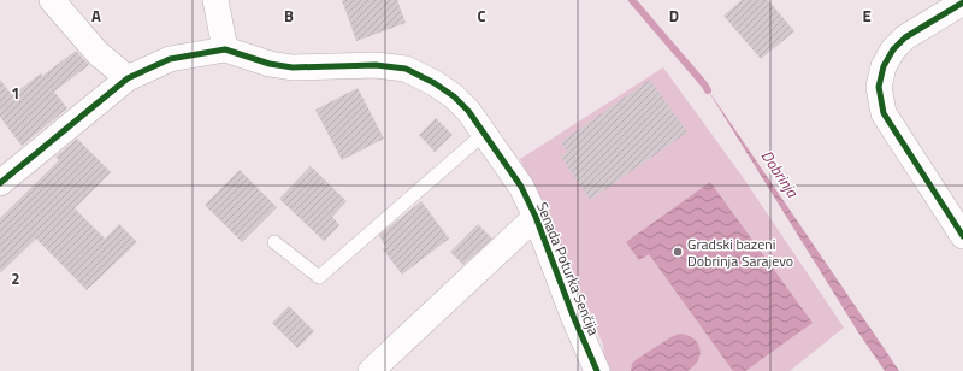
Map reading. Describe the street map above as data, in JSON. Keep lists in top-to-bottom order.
{
  "streets": {
    "street": ["Senada Poturka Senčija"]
  },
  "water": ["Dobrinja"],
  "places": ["Gradski bazeni Dobrinja Sarajevo"],
  "grid": {
    "columns": [
      "A",
      "B",
      "C",
      "D",
      "E"
    ],
    "rows": ["1", "2"]
  }
}
